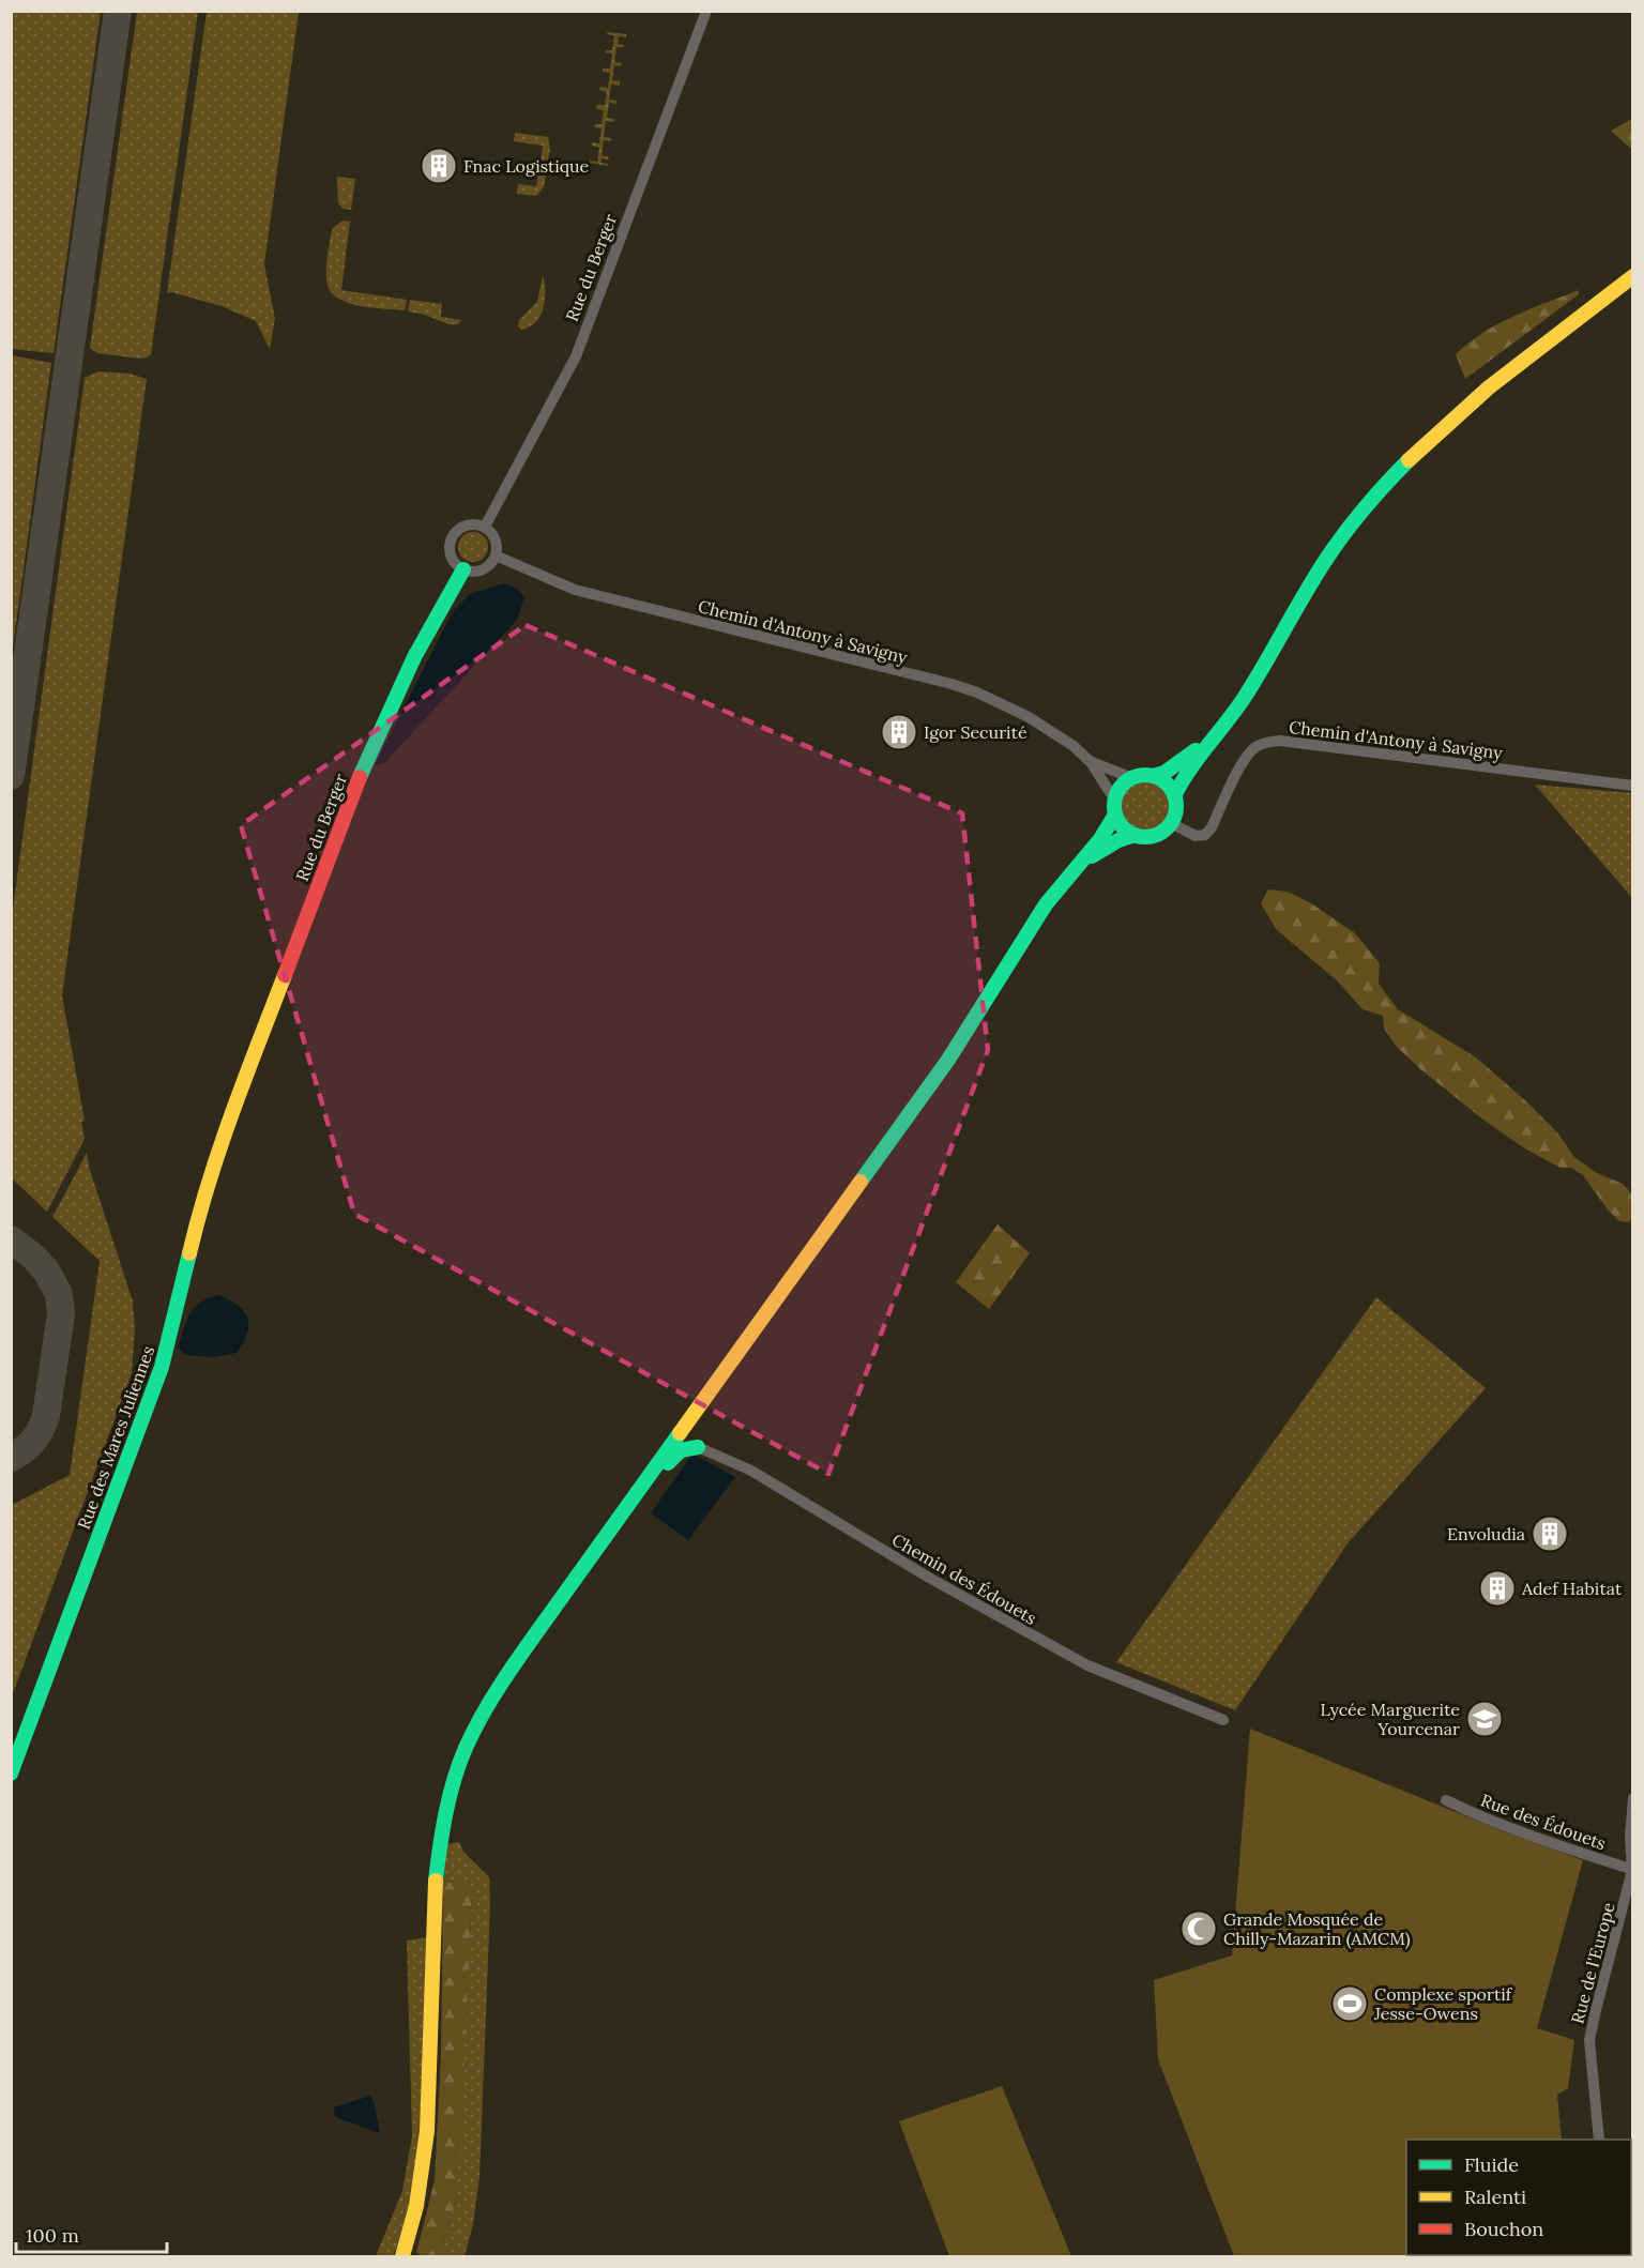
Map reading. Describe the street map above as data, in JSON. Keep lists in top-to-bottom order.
{
  "streets": {
    "main road": ["Rue du Berger", "Rue des Mares Juliennes"],
    "street": [
      "Chemin d'Antony à Savigny",
      "Chemin des Édouets",
      "Rue des Édouets",
      "Rue de l'Europe"
    ]
  },
  "crossings": [
    ["Rue du Berger", "Chemin d'Antony à Savigny"],
    ["Rue du Berger", "Rue des Mares Juliennes"],
    ["Rue des Édouets", "Rue de l'Europe"]
  ],
  "places": {
    "building": [
      "Fnac Logistique",
      "Igor Securité",
      "Envoludia",
      "Adef Habitat"
    ],
    "school or university": ["Lycée Marguerite Yourcenar"],
    "mosque": ["Grande Mosquée de Chilly-Mazarin (AMCM)"],
    "sports": ["Complexe sportif Jesse-Owens"]
  },
  "legend": ["Fluide", "Ralenti", "Bouchon"],
  "scale_bar": "100 m"
}
